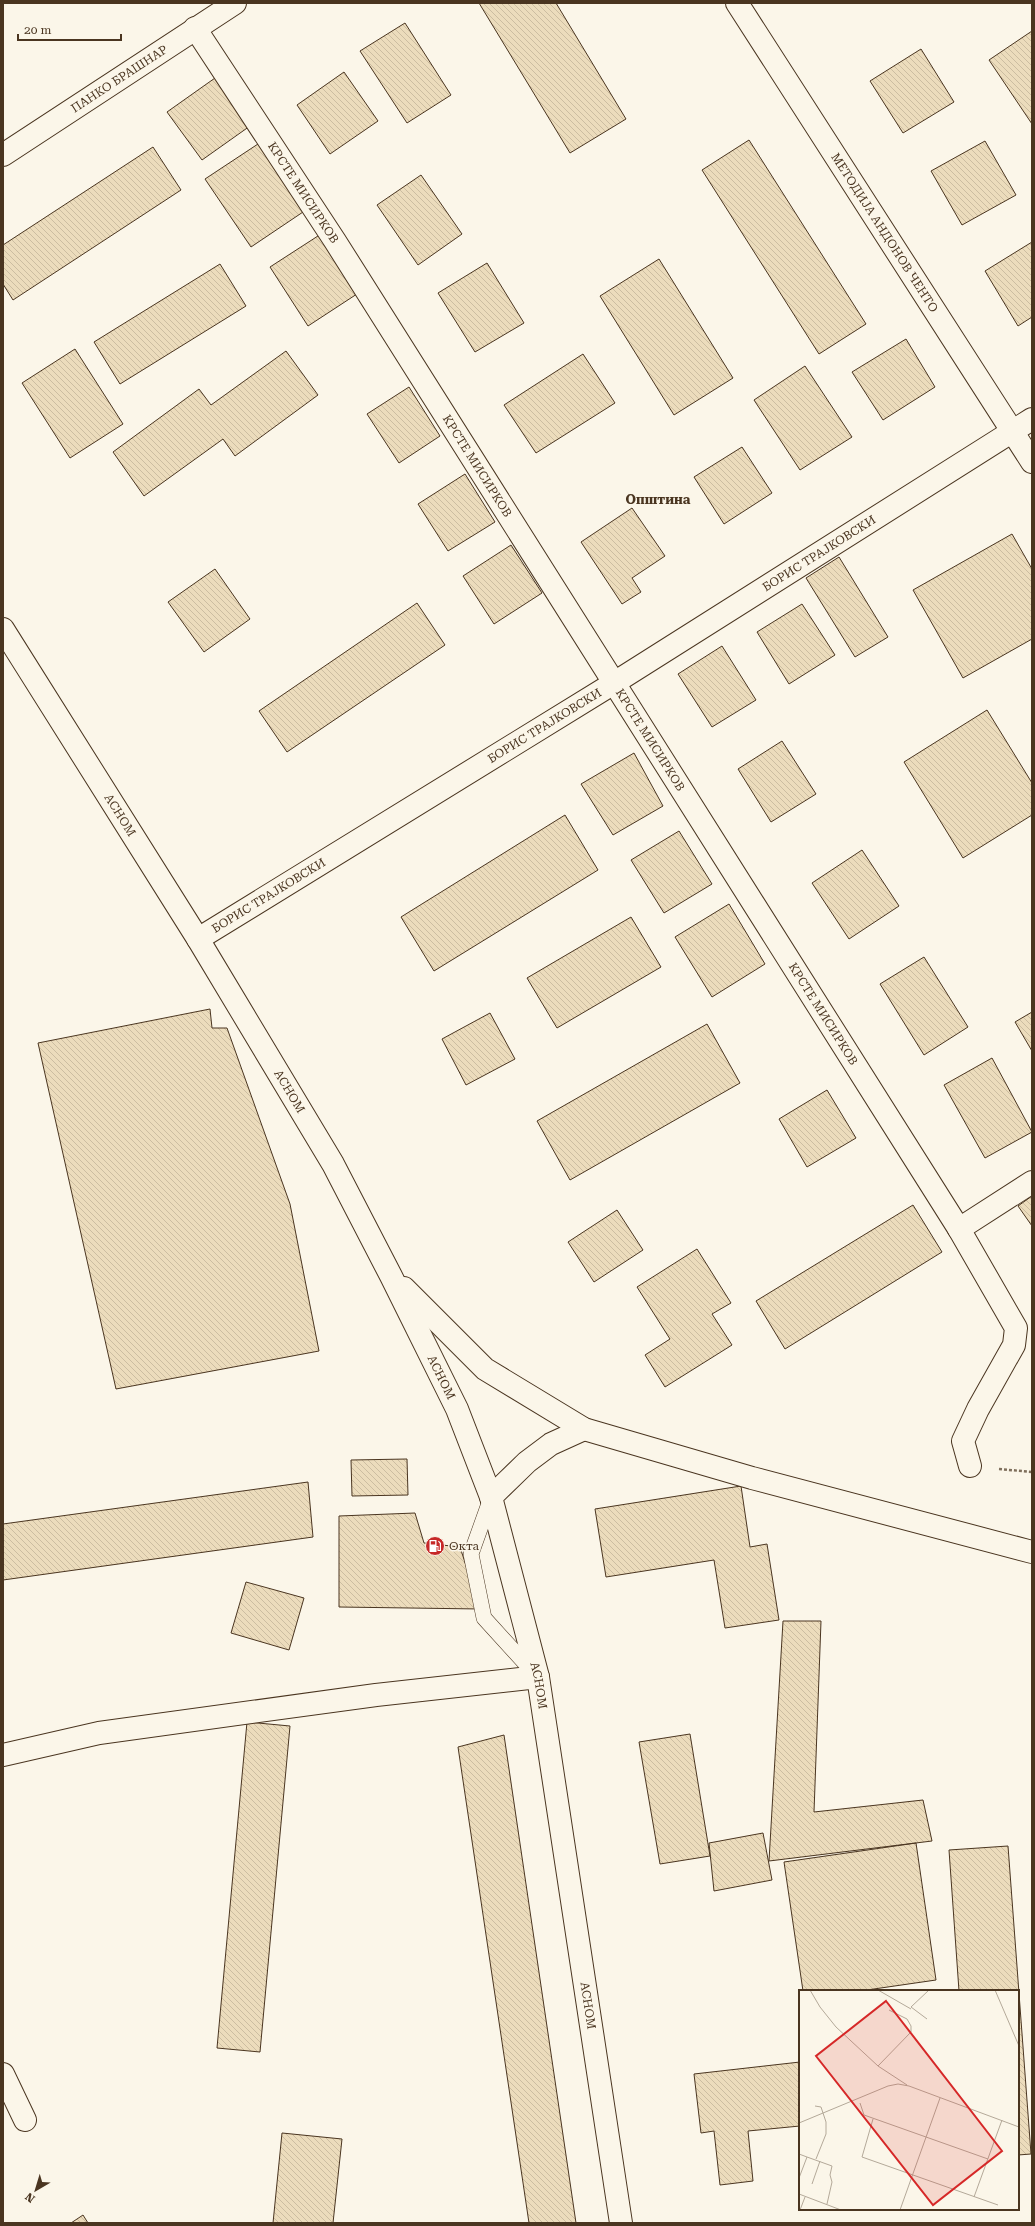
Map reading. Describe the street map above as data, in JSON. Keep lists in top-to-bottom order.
{
  "streets": {
    "street": [
      "ПАНКО БРАШНАР",
      "КРСТЕ МИСИРКОВ",
      "МЕТОДИЈА АНДОНОВ ЧЕНТО",
      "БОРИС ТРАЈКОВСКИ",
      "АСНОМ"
    ]
  },
  "crossings": [
    ["ПАНКО БРАШНАР", "КРСТЕ МИСИРКОВ"],
    ["КРСТЕ МИСИРКОВ", "БОРИС ТРАЈКОВСКИ"],
    ["МЕТОДИЈА АНДОНОВ ЧЕНТО", "БОРИС ТРАЈКОВСКИ"],
    ["БОРИС ТРАЈКОВСКИ", "АСНОМ"]
  ],
  "districts": ["Општина"],
  "places": {
    "fuel station": ["Окта"]
  },
  "scale_bar": "20 m",
  "north": "bottom left"
}
